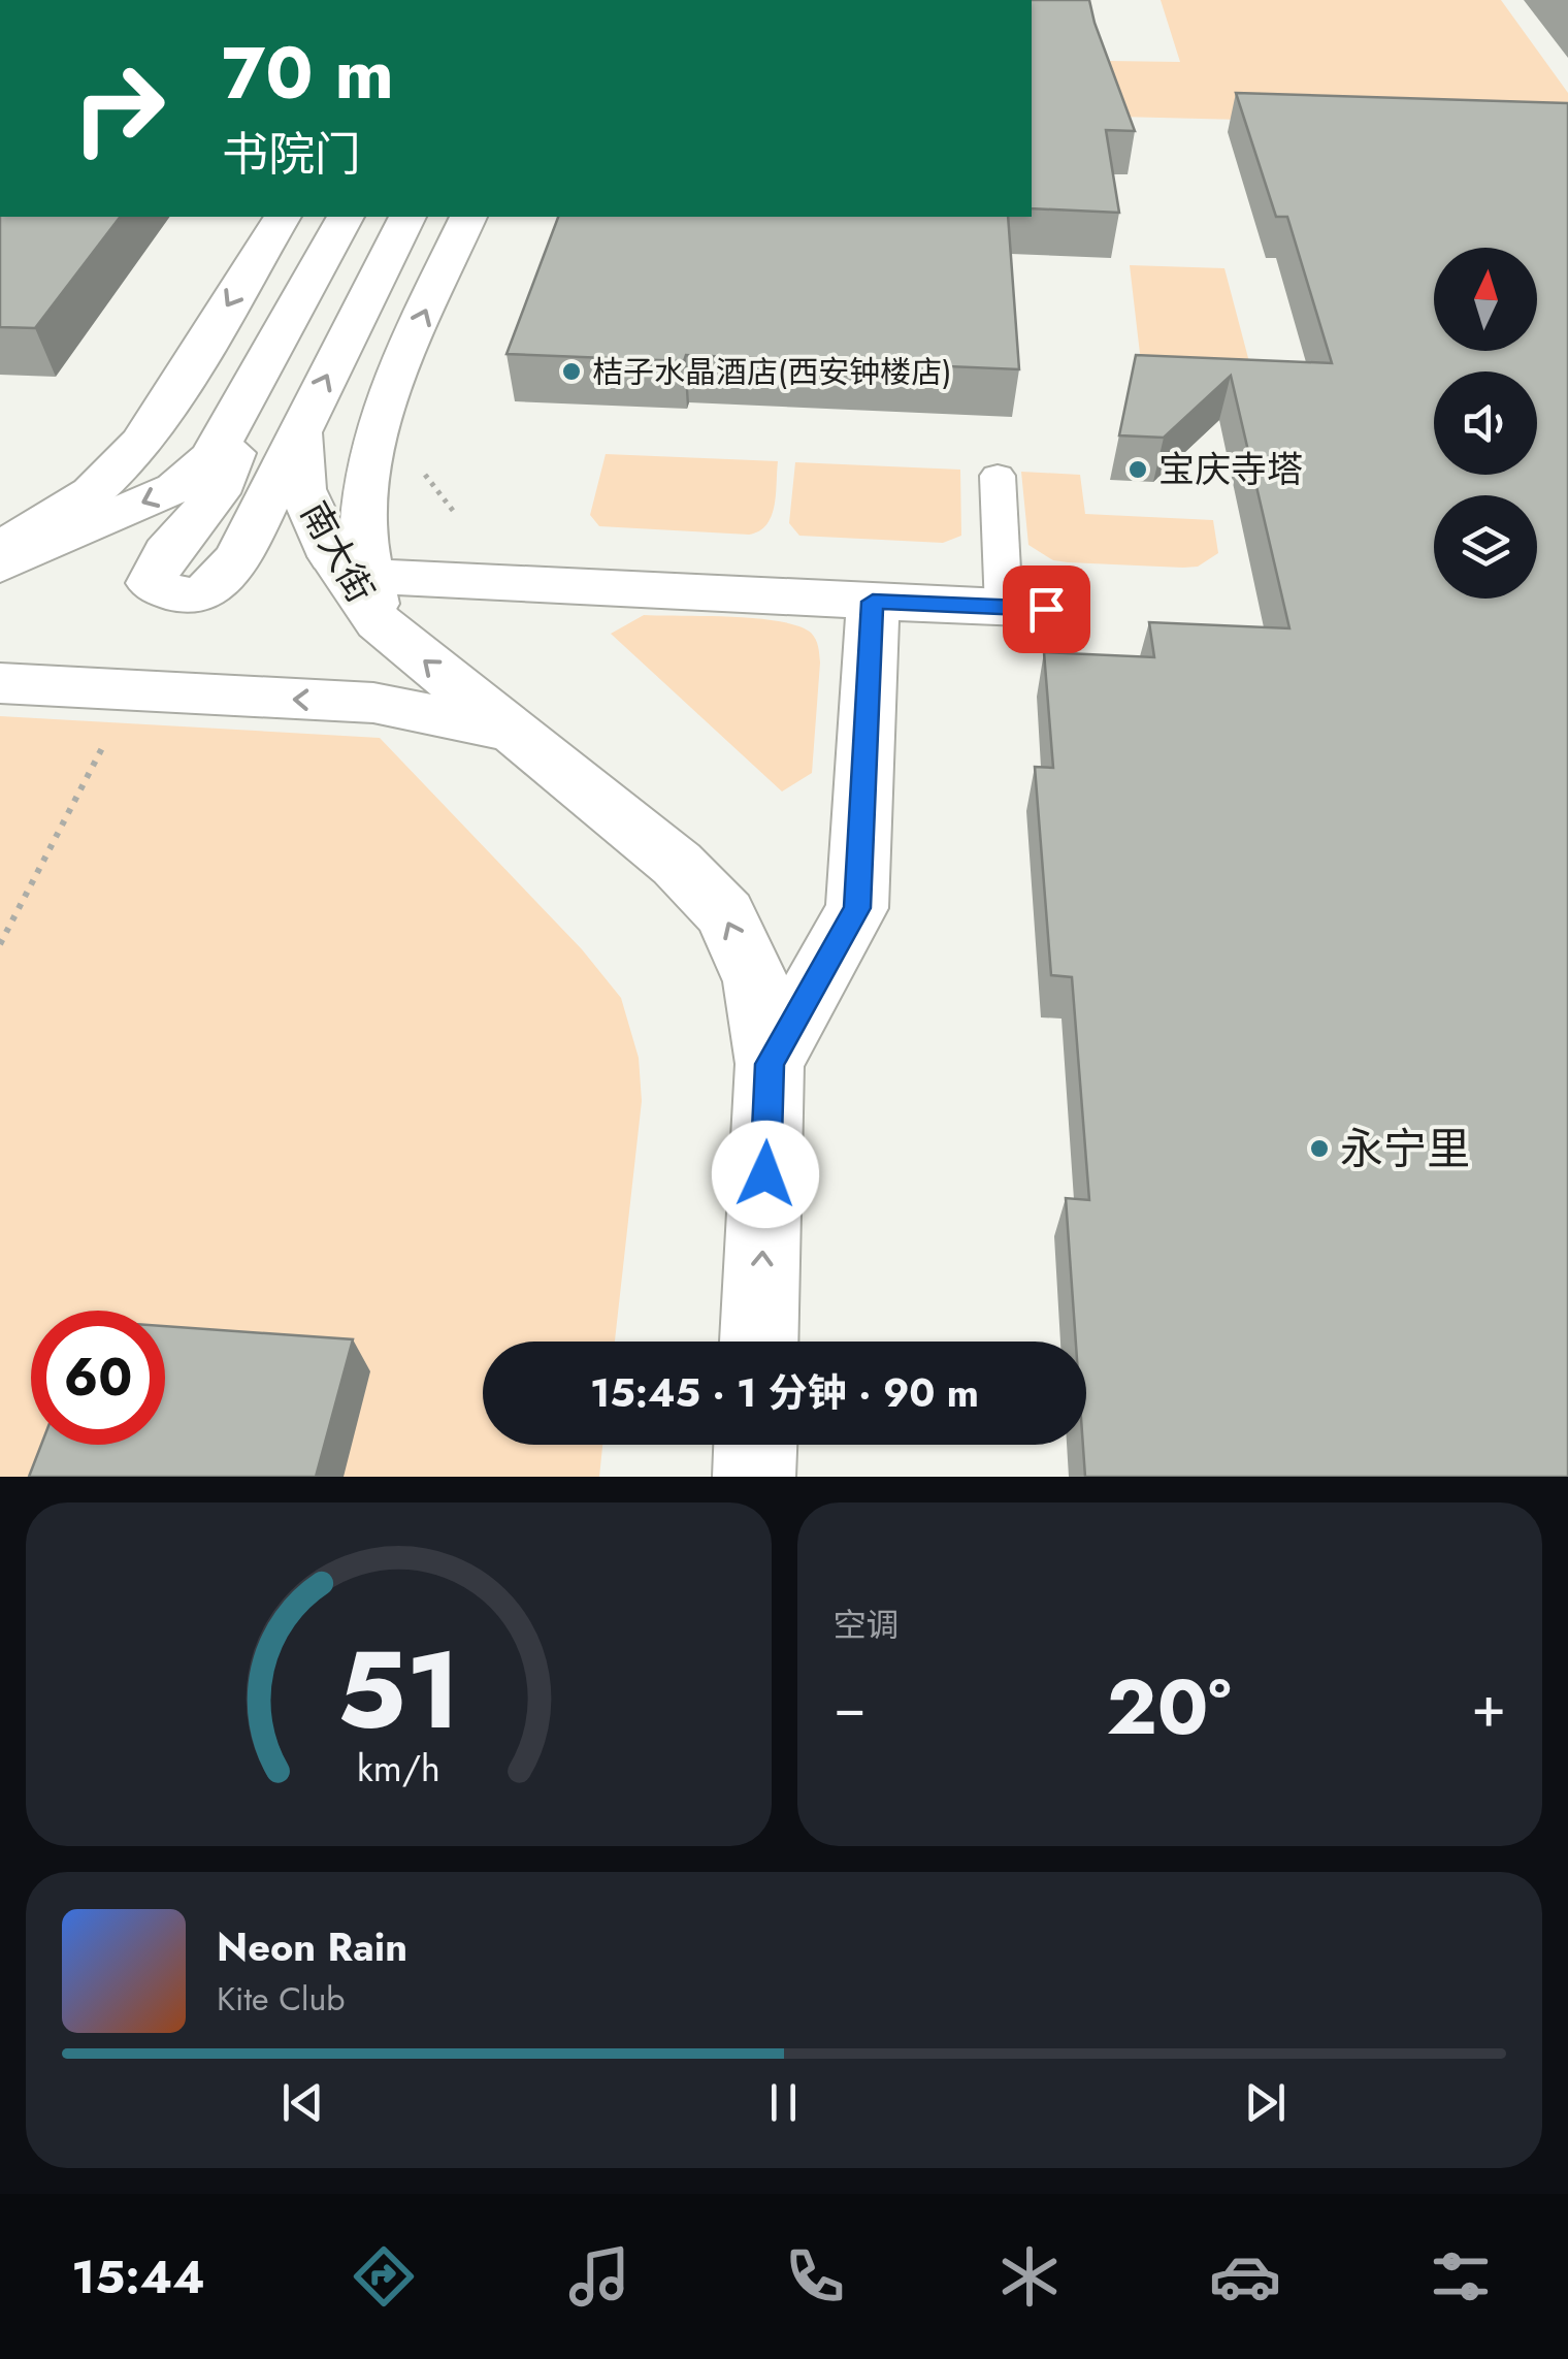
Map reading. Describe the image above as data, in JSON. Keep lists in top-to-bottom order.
{
  "streets": {
    "main road": ["南大街"]
  },
  "one_way": ["南大街"],
  "places": ["桔子水晶酒店(西安钟楼店)", "宝庆寺塔", "永宁里"],
  "north": "top",
  "page": {
    "turn": ["70 m", "书院门"],
    "limit": "60",
    "trip": "15:45 · 1 分钟 · 90 m",
    "tile": "空调",
    "heat": ["−", "20°", "+"],
    "song": ["Neon Rain", "Kite Club"],
    "tabs": "15:44",
    "gauge": ["51", "km/h"]
  }
}
